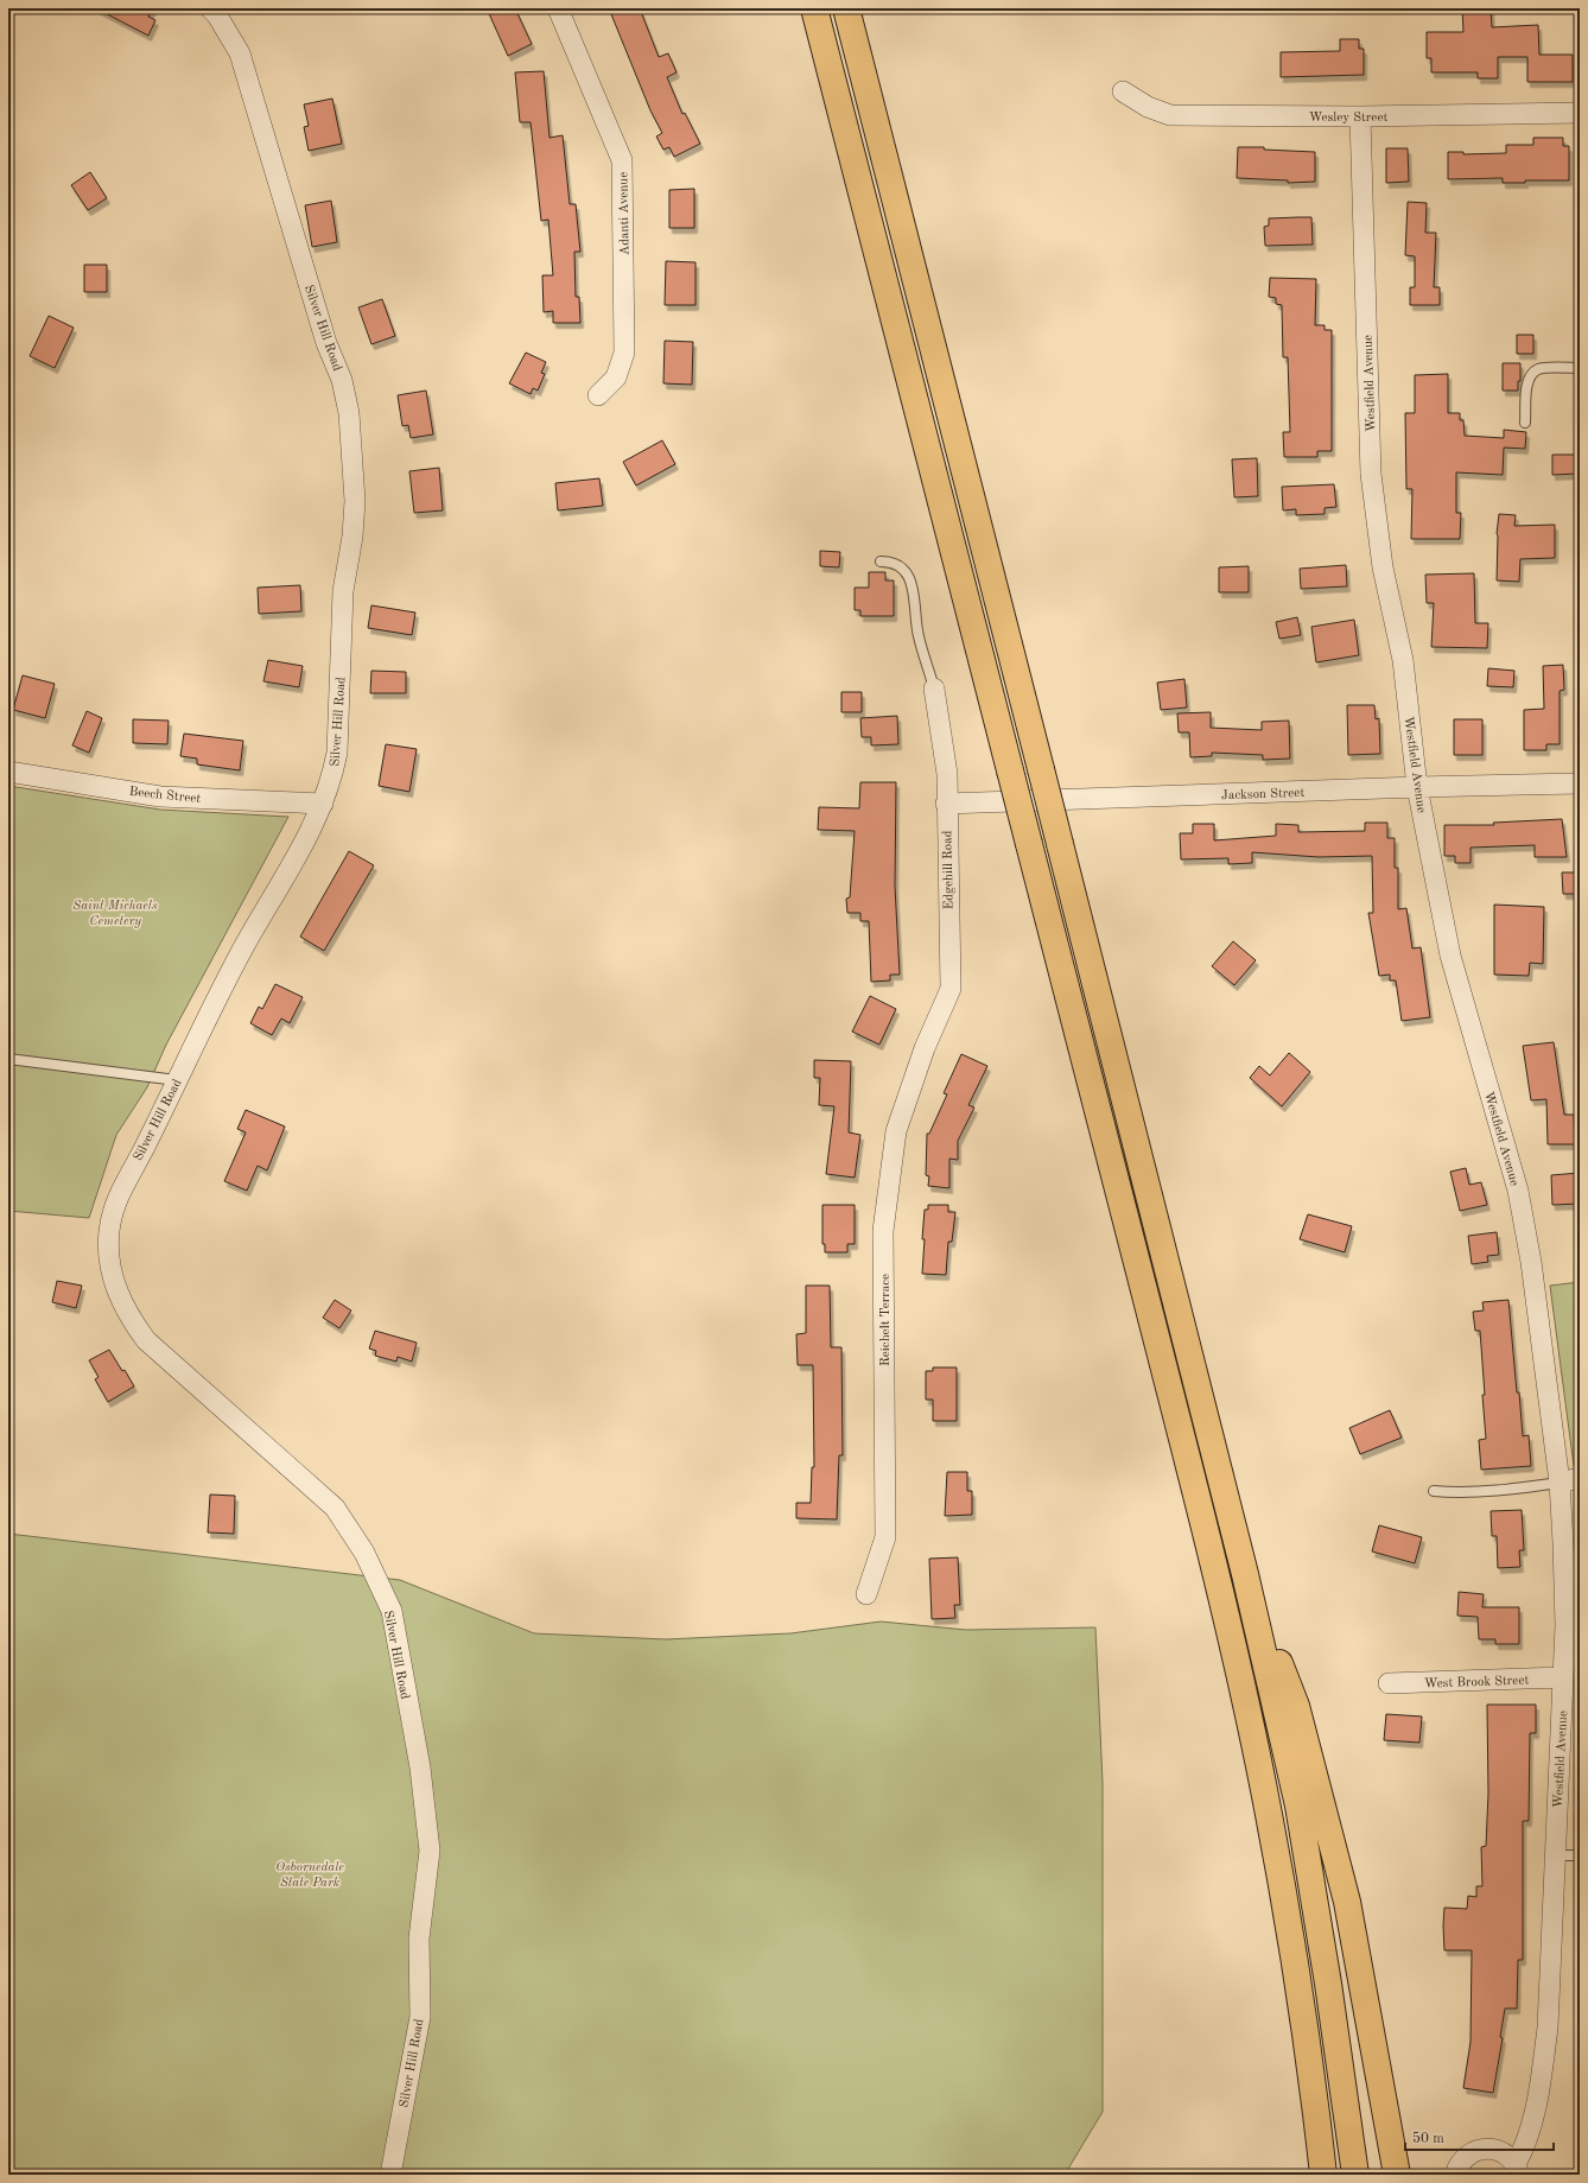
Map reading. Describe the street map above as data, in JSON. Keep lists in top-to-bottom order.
{
  "streets": {
    "street": [
      "Wesley Street",
      "Adanti Avenue",
      "Silver Hill Road",
      "Westfield Avenue",
      "Jackson Street",
      "Beech Street",
      "Edgehill Road",
      "Reichelt Terrace",
      "West Brook Street"
    ]
  },
  "crossings": [
    ["Wesley Street", "Westfield Avenue"],
    ["Silver Hill Road", "Beech Street"],
    ["Westfield Avenue", "Jackson Street"],
    ["Westfield Avenue", "West Brook Street"],
    ["Jackson Street", "Edgehill Road"],
    ["Edgehill Road", "Reichelt Terrace"]
  ],
  "parks": ["Saint Michaels Cemetery", "Osbornedale State Park"],
  "scale_bar": "50 m"
}
